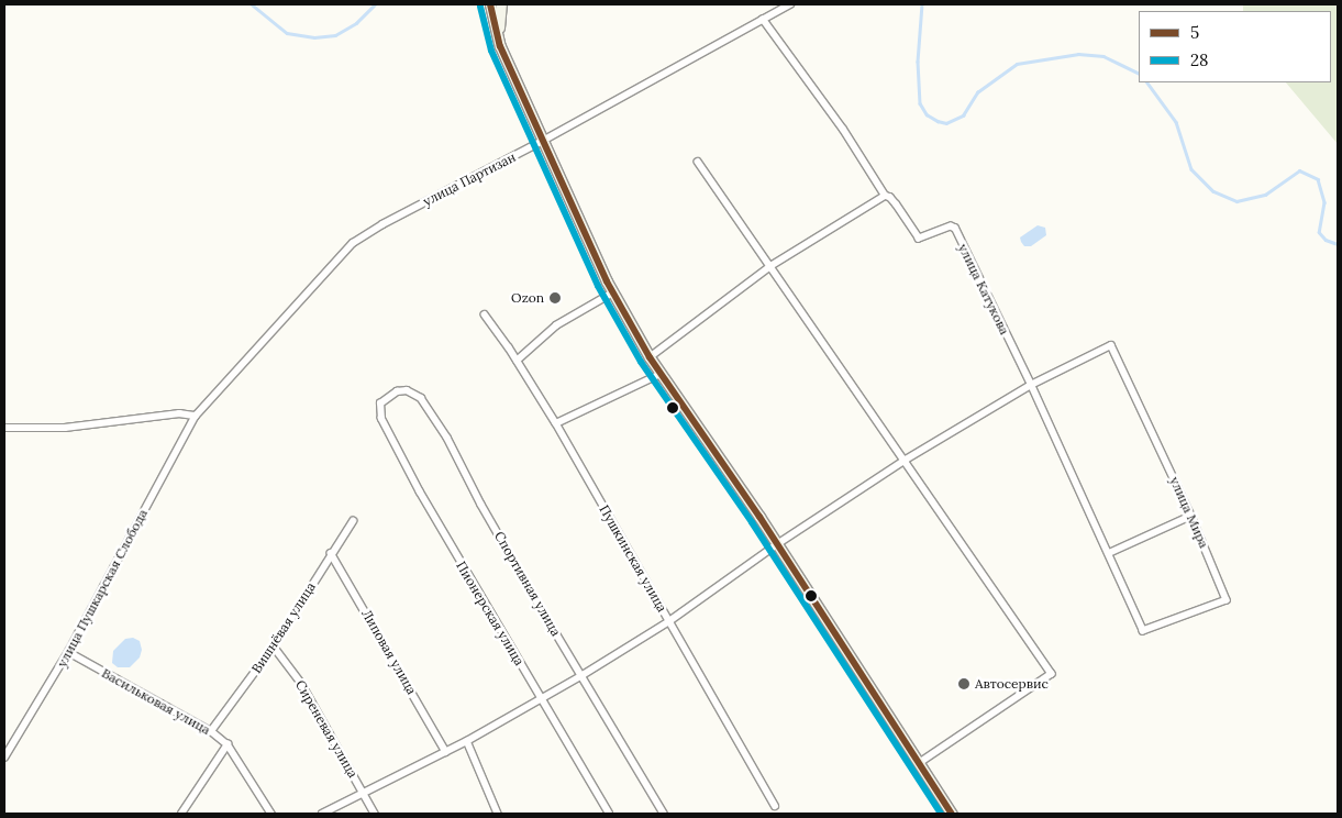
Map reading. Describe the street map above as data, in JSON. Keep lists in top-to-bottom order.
{
  "streets": {
    "street": [
      "улица Партизан",
      "улица Катукова",
      "улица Мира",
      "Пушкинская улица",
      "Спортивная улица",
      "улица Пушкарская Слобода",
      "Пионерская улица",
      "Вишнёвая улица",
      "Липовая улица",
      "Васильковая улица",
      "Сиреневая улица"
    ]
  },
  "crossings": [
    ["улица Партизан", "улица Катукова"],
    ["улица Партизан", "улица Пушкарская Слобода"],
    ["улица Катукова", "улица Мира"],
    ["Спортивная улица", "Пионерская улица"],
    ["улица Пушкарская Слобода", "Васильковая улица"],
    ["Вишнёвая улица", "Липовая улица"],
    ["Вишнёвая улица", "Васильковая улица"],
    ["Вишнёвая улица", "Сиреневая улица"]
  ],
  "places": ["Ozon", "Автосервис"],
  "lines": ["transit line 5", "transit line 28"],
  "legend": ["5", "28"]
}
